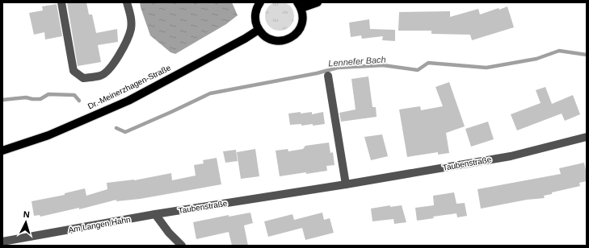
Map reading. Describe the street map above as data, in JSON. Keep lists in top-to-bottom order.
{
  "streets": {
    "main road": ["Dr.-Meinerzhagen-Straße"],
    "street": ["Taubenstraße", "Am Langen Hahn"]
  },
  "crossings": [
    ["Taubenstraße", "Am Langen Hahn"]
  ],
  "water": ["Lennefer Bach"],
  "north": "top"
}
